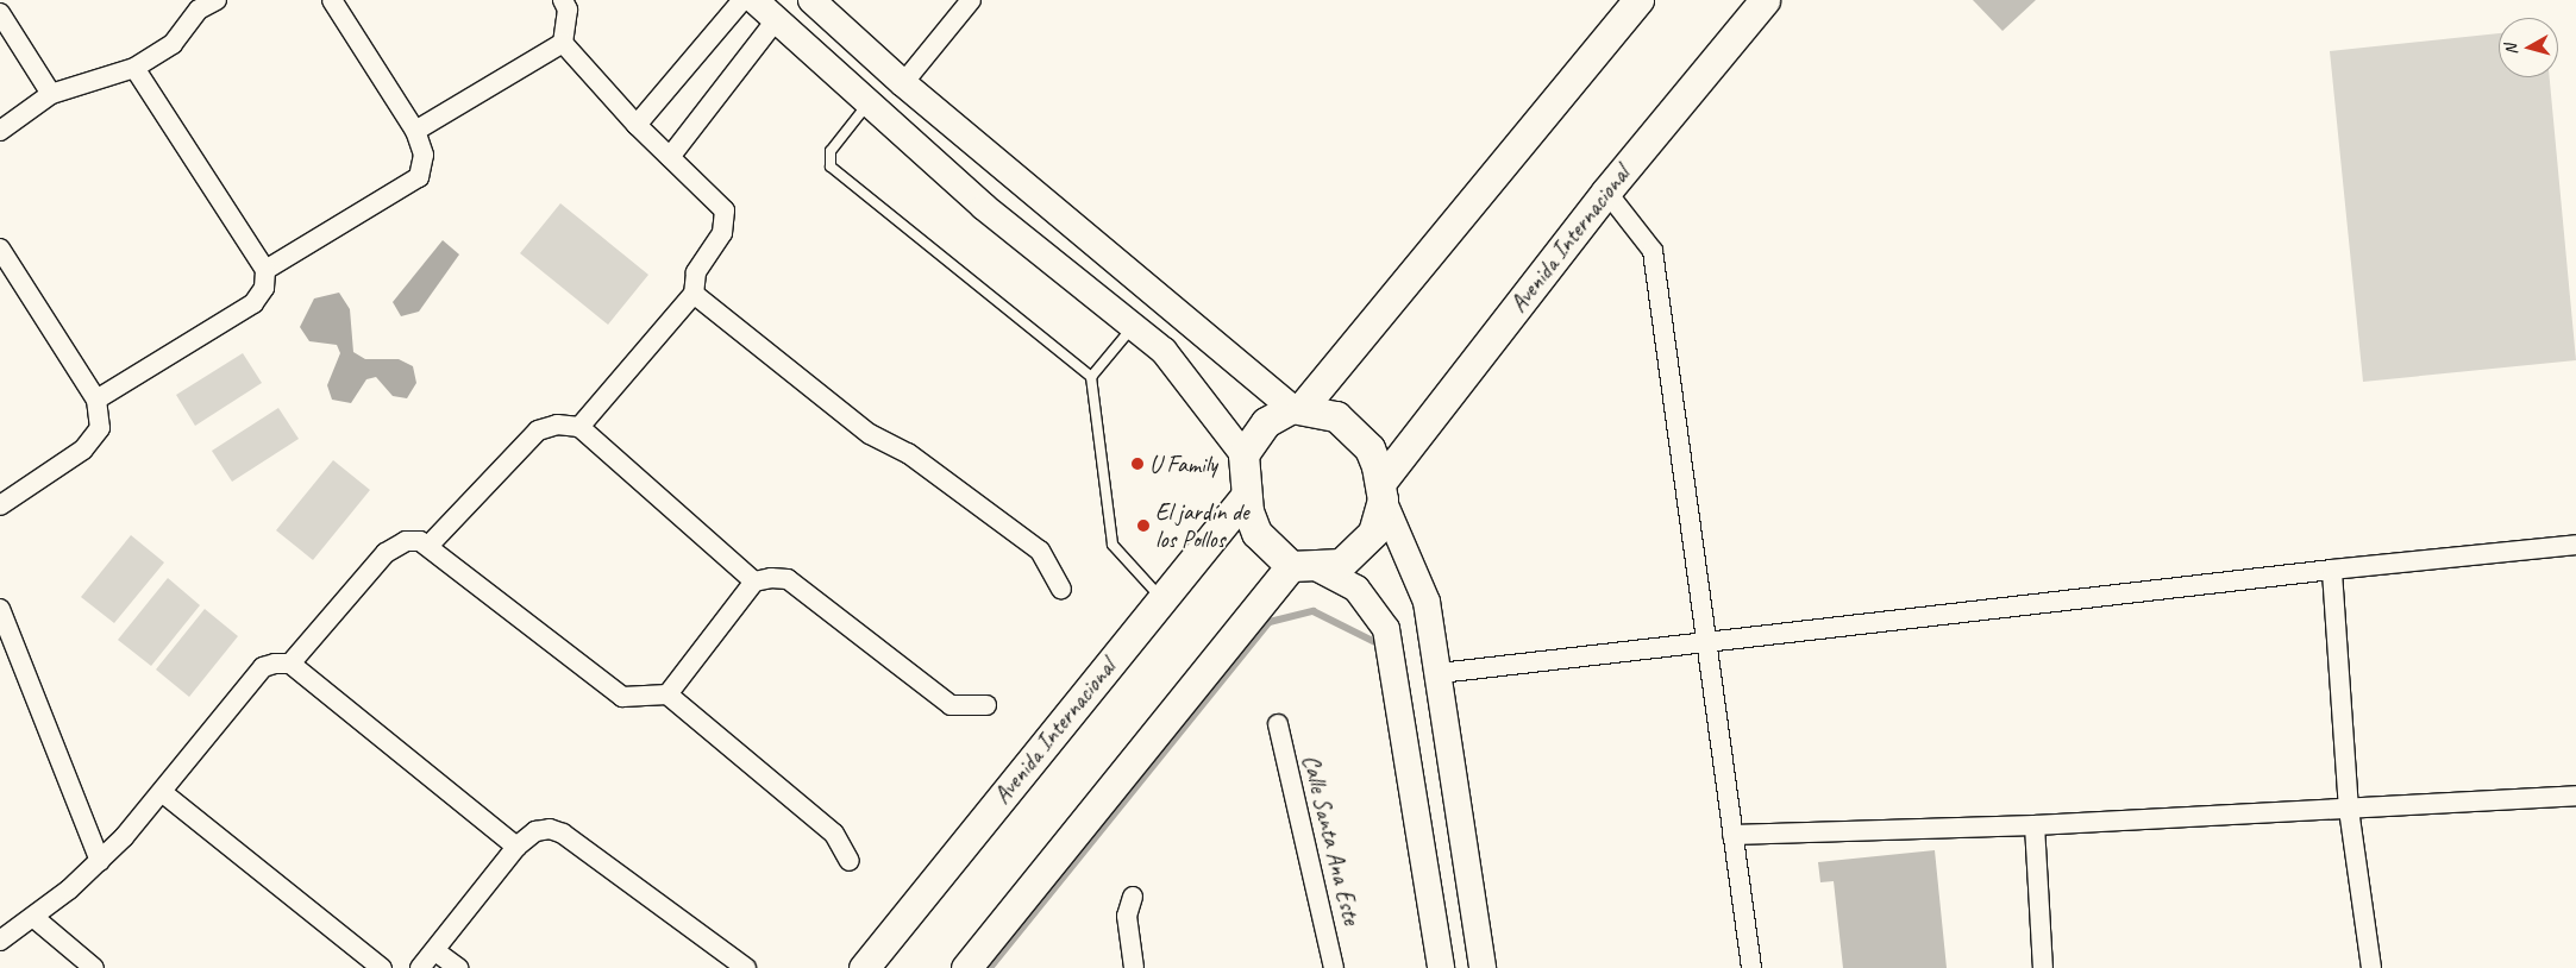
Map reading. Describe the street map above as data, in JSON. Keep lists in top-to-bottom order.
{
  "streets": {
    "main road": ["Avenida Internacional"],
    "street": ["Calle Santa Ana Este"]
  },
  "places": ["U Family", "El jardín de los Pollos"],
  "north": "left"
}
